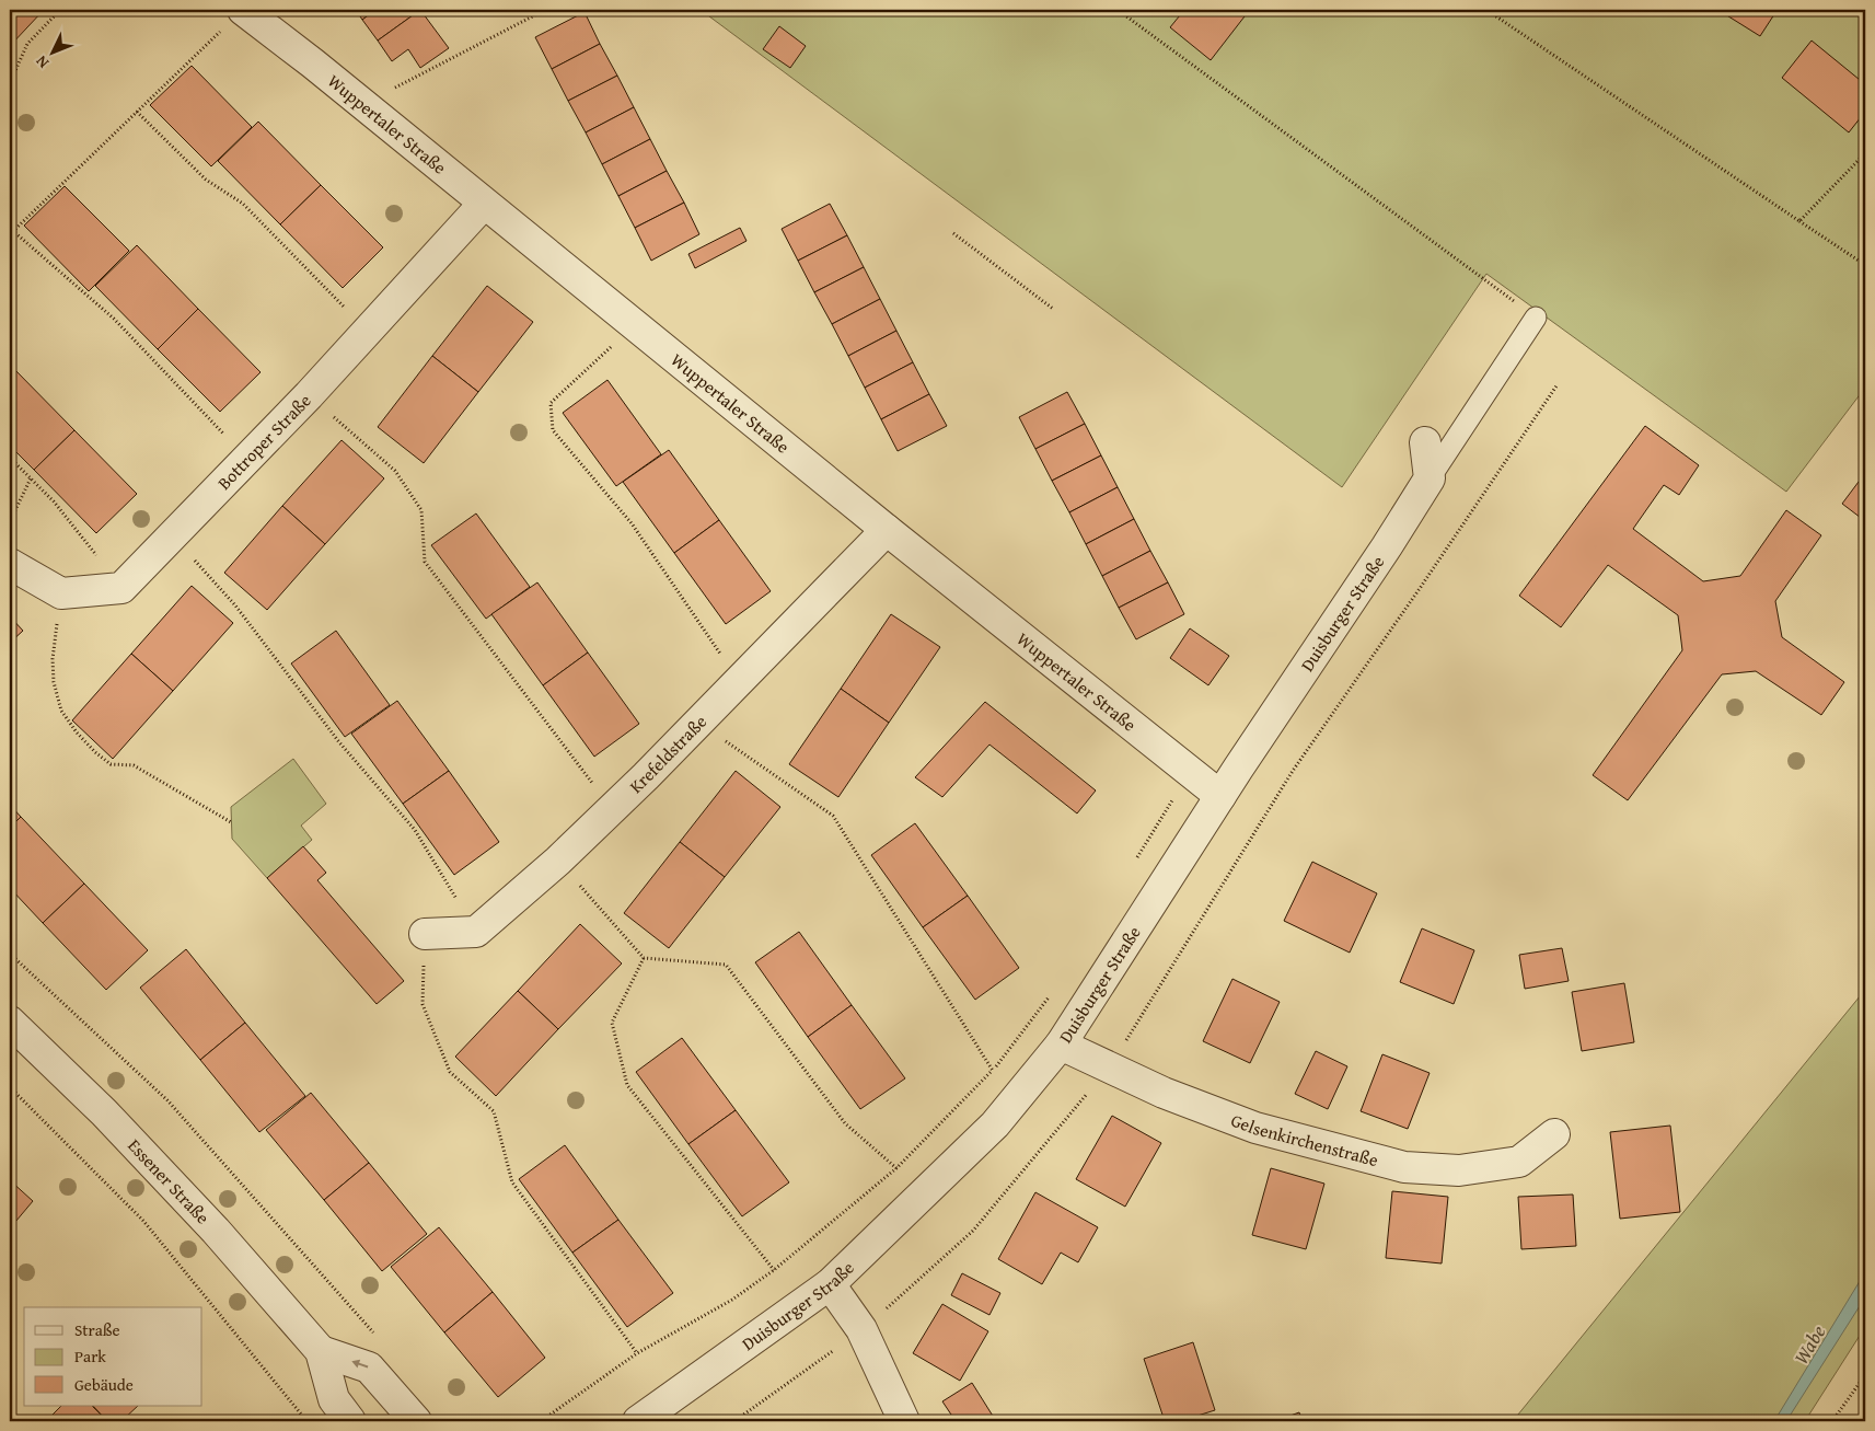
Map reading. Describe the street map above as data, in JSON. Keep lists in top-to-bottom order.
{
  "streets": {
    "street": [
      "Wuppertaler Straße",
      "Bottroper Straße",
      "Duisburger Straße",
      "Krefeldstraße",
      "Gelsenkirchenstraße",
      "Essener Straße"
    ]
  },
  "crossings": [
    ["Wuppertaler Straße", "Bottroper Straße"],
    ["Wuppertaler Straße", "Duisburger Straße"],
    ["Wuppertaler Straße", "Krefeldstraße"],
    ["Duisburger Straße", "Gelsenkirchenstraße"]
  ],
  "water": ["Wabe"],
  "legend": ["Straße", "Park", "Gebäude"],
  "north": "bottom left"
}
